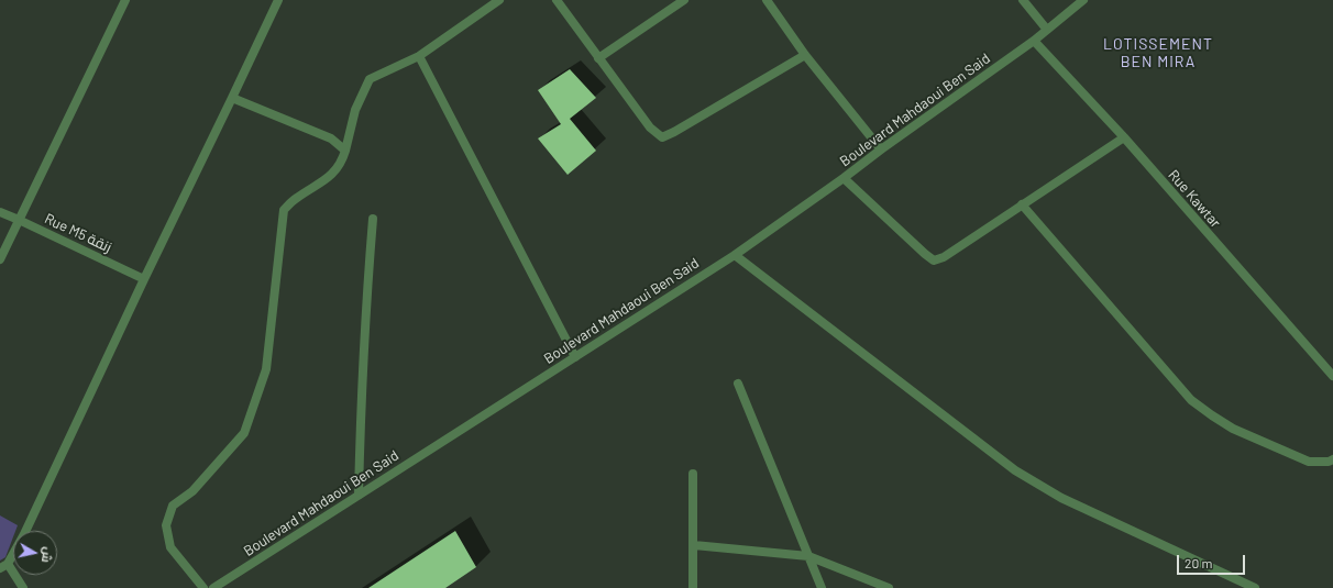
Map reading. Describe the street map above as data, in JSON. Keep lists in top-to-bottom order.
{
  "streets": {
    "street": ["Boulevard Mahdaoui Ben Said", "Rue Kawtar", "Rue M5 زنقة"]
  },
  "crossings": [
    ["Boulevard Mahdaoui Ben Said", "Rue Kawtar"]
  ],
  "districts": ["LOTISSEMENT BEN MIRA"],
  "scale_bar": "20 m",
  "north": "right"
}
